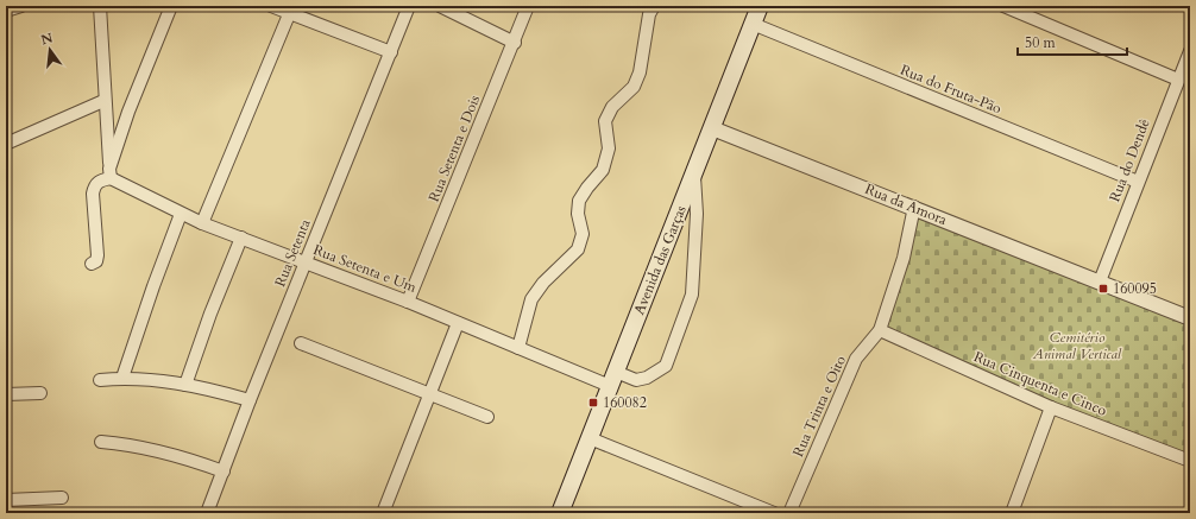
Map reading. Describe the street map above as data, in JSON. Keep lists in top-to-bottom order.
{
  "streets": {
    "main road": ["Avenida das Garças"],
    "street": [
      "Rua do Fruta-Pão",
      "Rua Setenta e Dois",
      "Rua do Dendê",
      "Rua da Amora",
      "Rua Setenta",
      "Rua Setenta e Um",
      "Rua Cinquenta e Cinco",
      "Rua Trinta e Oito"
    ]
  },
  "crossings": [
    ["Rua do Fruta-Pão", "Rua do Dendê"],
    ["Rua do Fruta-Pão", "Avenida das Garças"],
    ["Rua Setenta e Dois", "Rua Setenta e Um"],
    ["Rua do Dendê", "Rua da Amora"],
    ["Rua da Amora", "Avenida das Garças"],
    ["Rua da Amora", "Rua Trinta e Oito"],
    ["Rua Setenta", "Rua Setenta e Um"],
    ["Avenida das Garças", "Rua Setenta e Um"],
    ["Rua Cinquenta e Cinco", "Rua Trinta e Oito"]
  ],
  "parks": ["Cemitério Animal Vertical"],
  "places": {
    "transit": ["160095", "160082"]
  },
  "scale_bar": "50 m",
  "north": "top"
}
